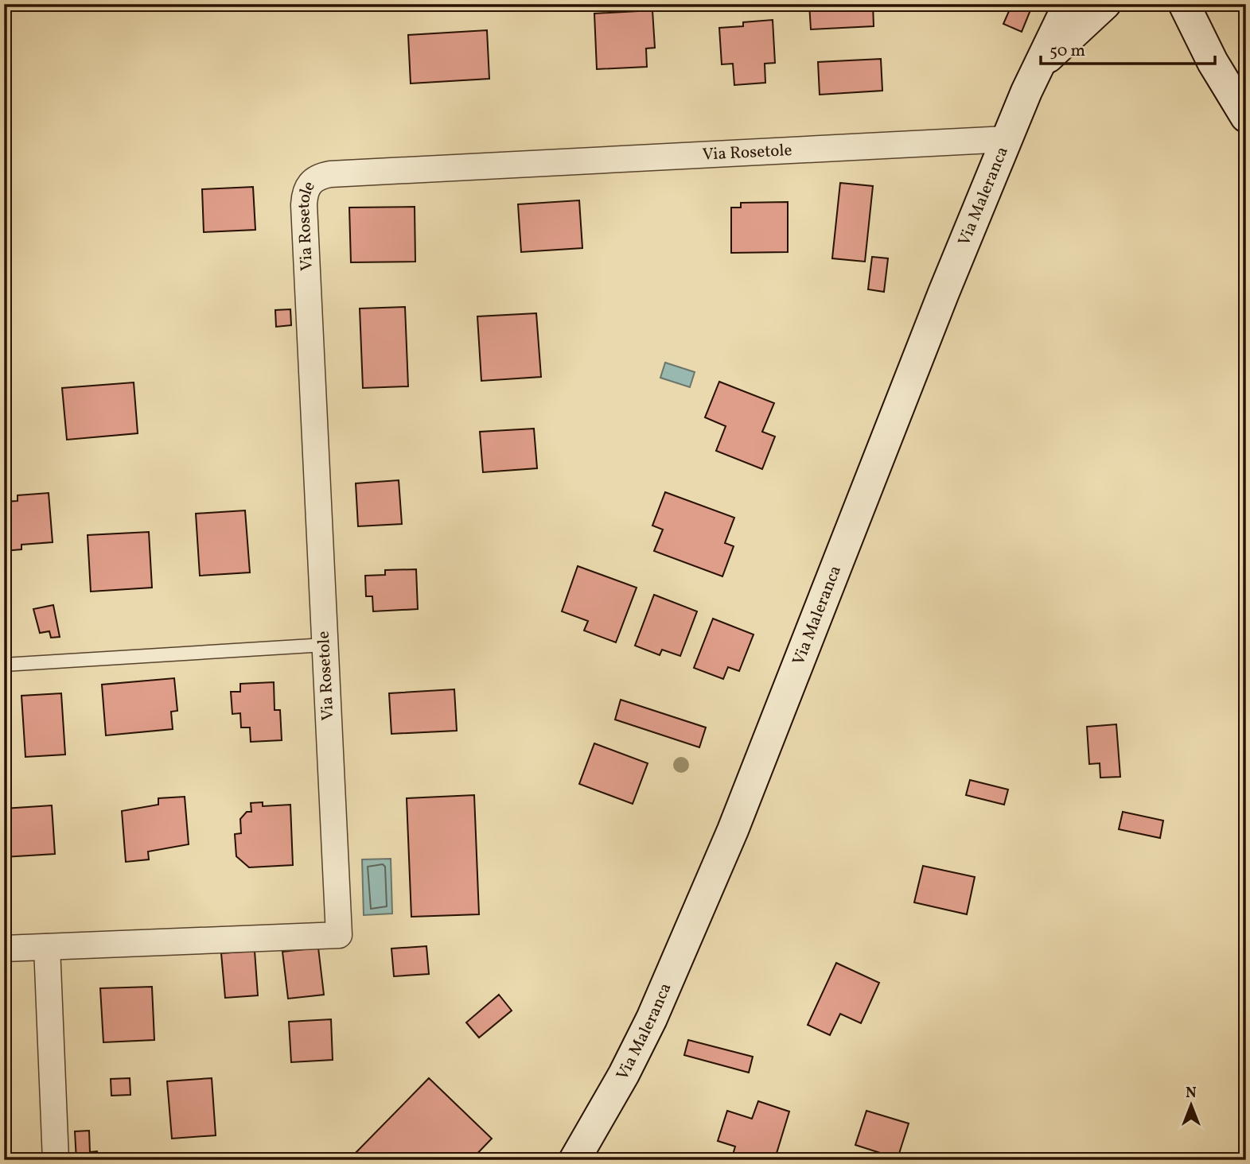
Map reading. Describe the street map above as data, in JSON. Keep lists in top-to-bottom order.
{
  "streets": {
    "street": ["Via Rosetole", "Via Maleranca"]
  },
  "crossings": [
    ["Via Rosetole", "Via Maleranca"]
  ],
  "scale_bar": "50 m",
  "north": "top"
}
